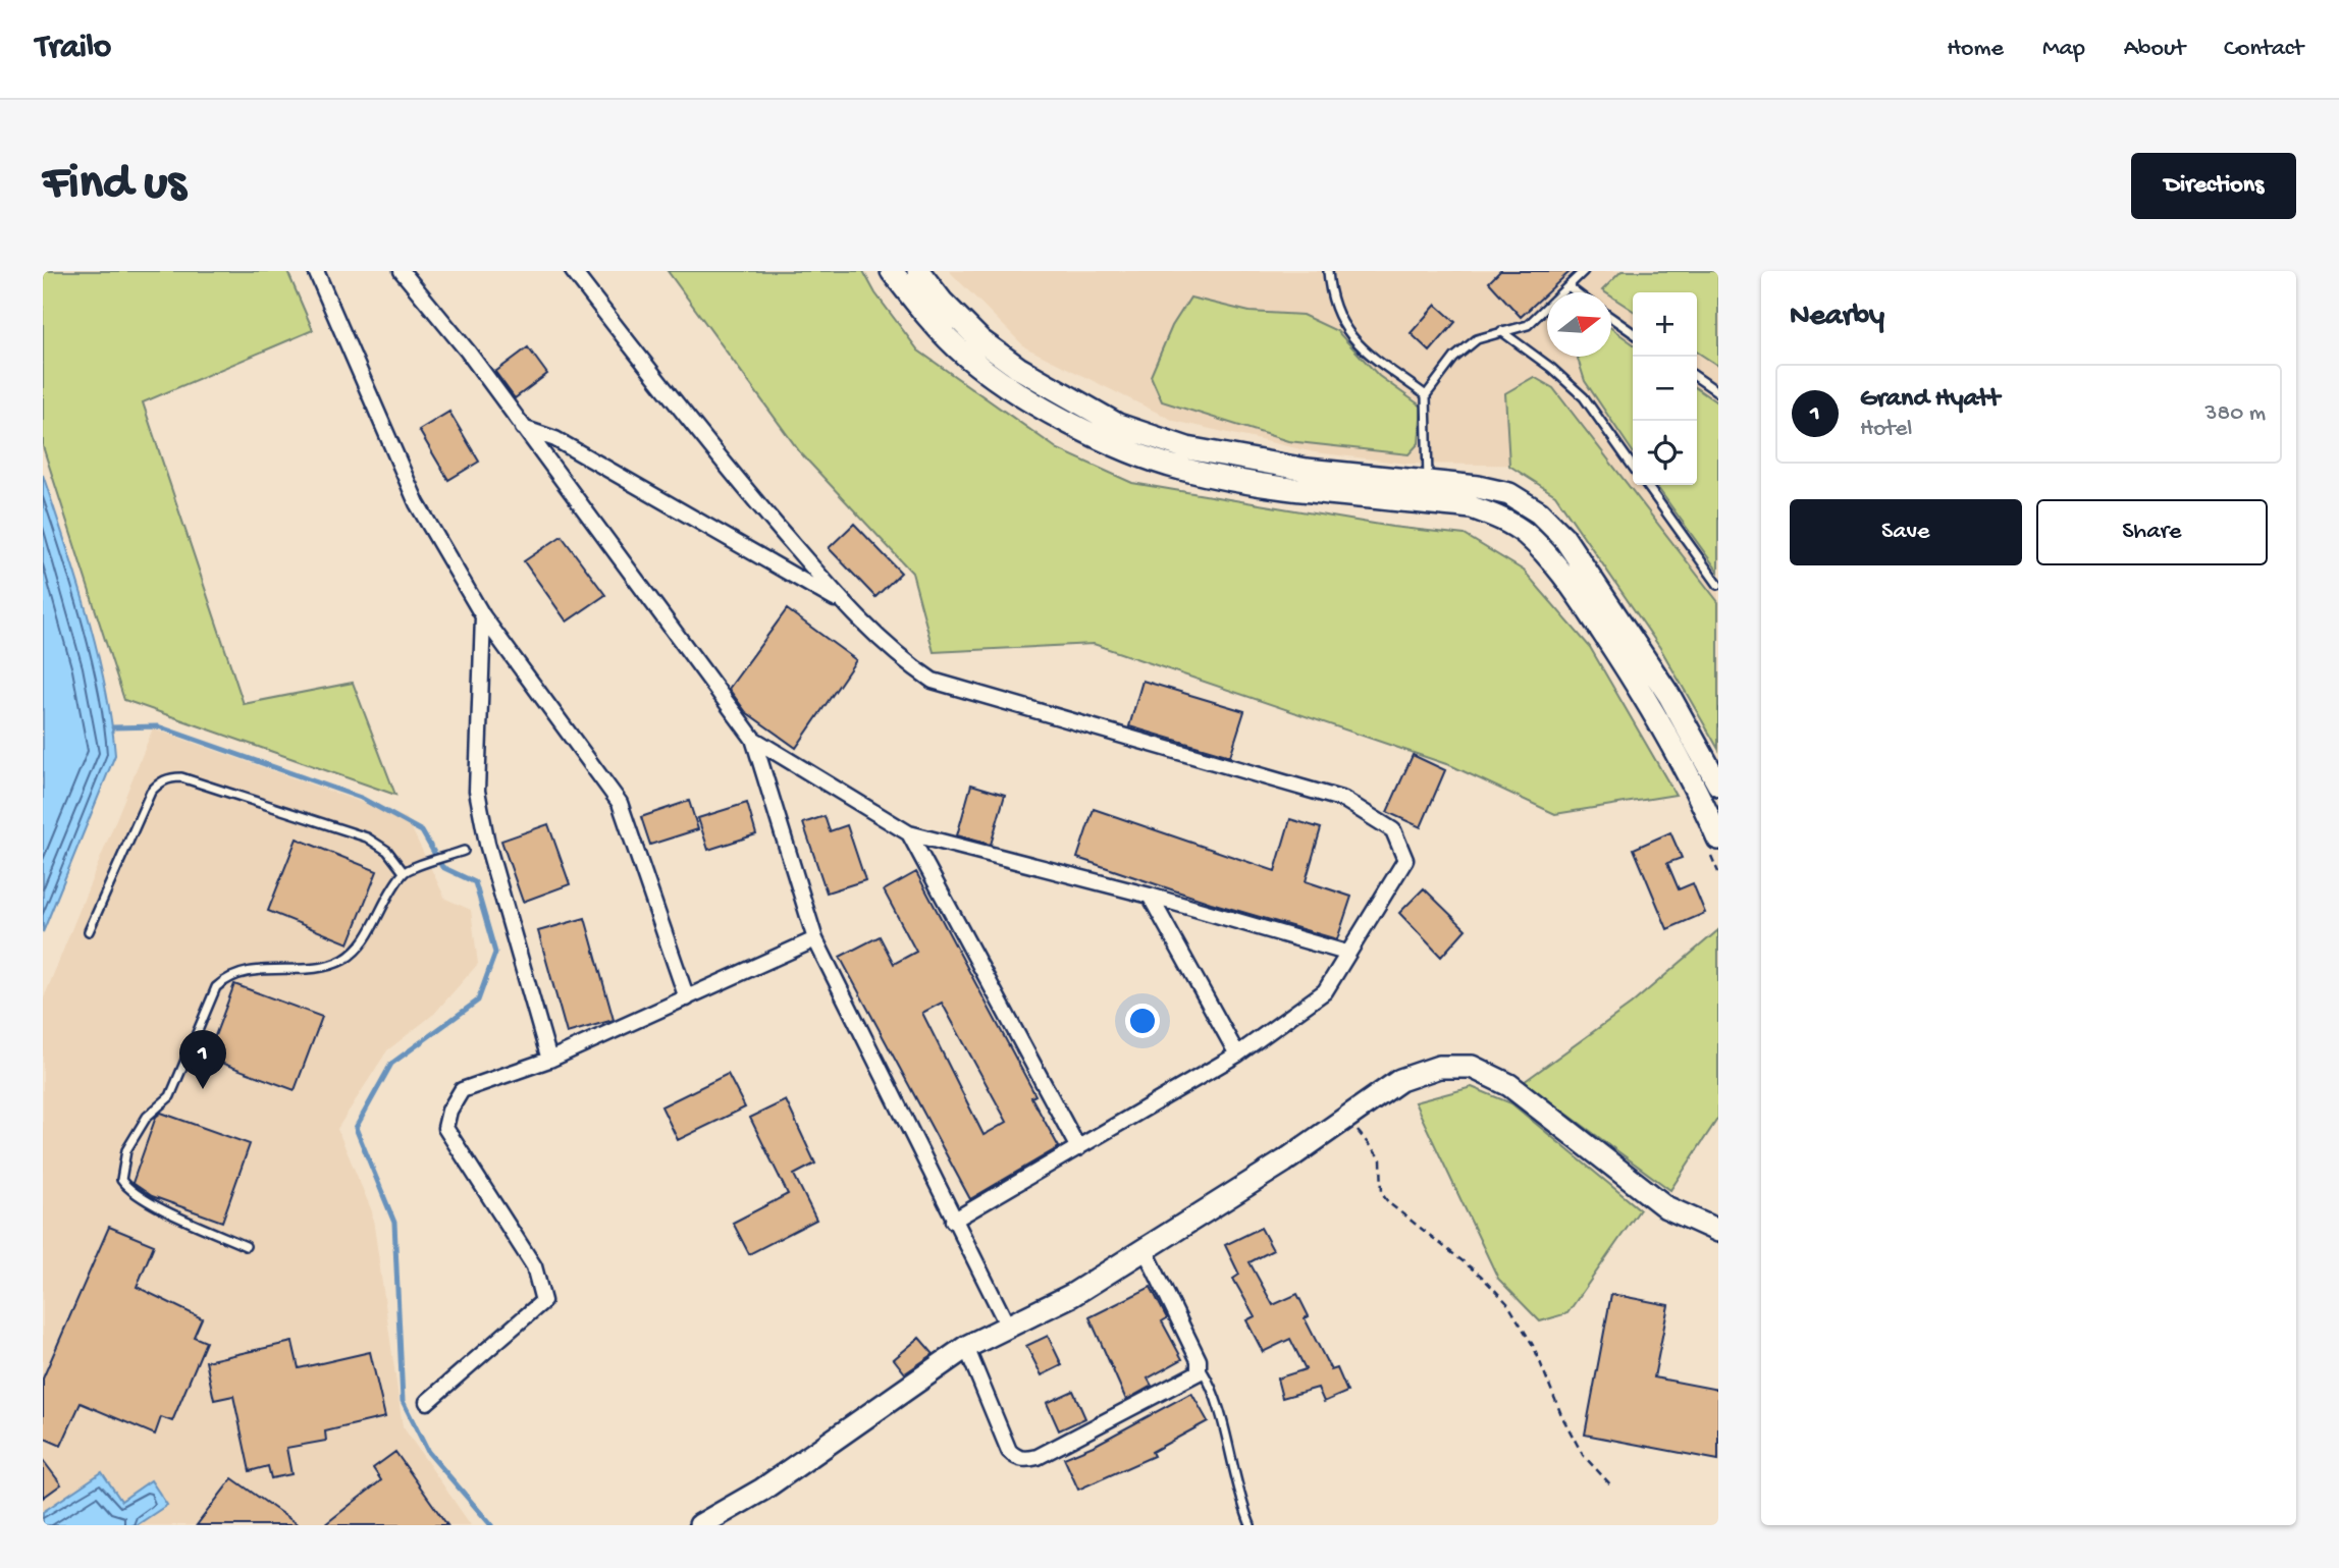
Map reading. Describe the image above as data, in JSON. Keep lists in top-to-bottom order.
{
  "north": "right",
  "page": {
    "header": "Trailo",
    "nav": [
      "Home",
      "Map",
      "About",
      "Contact"
    ],
    "buttons": [
      "Directions",
      ["Save", "Share"]
    ],
    "title": "Find us",
    "heading": "Nearby",
    "map_buttons": ["+", "−"],
    "list": [
      {
        "mark": "1",
        "name": "Grand Hyatt",
        "note": "Hotel",
        "value": "380 m"
      }
    ],
    "pins": "1"
  }
}
